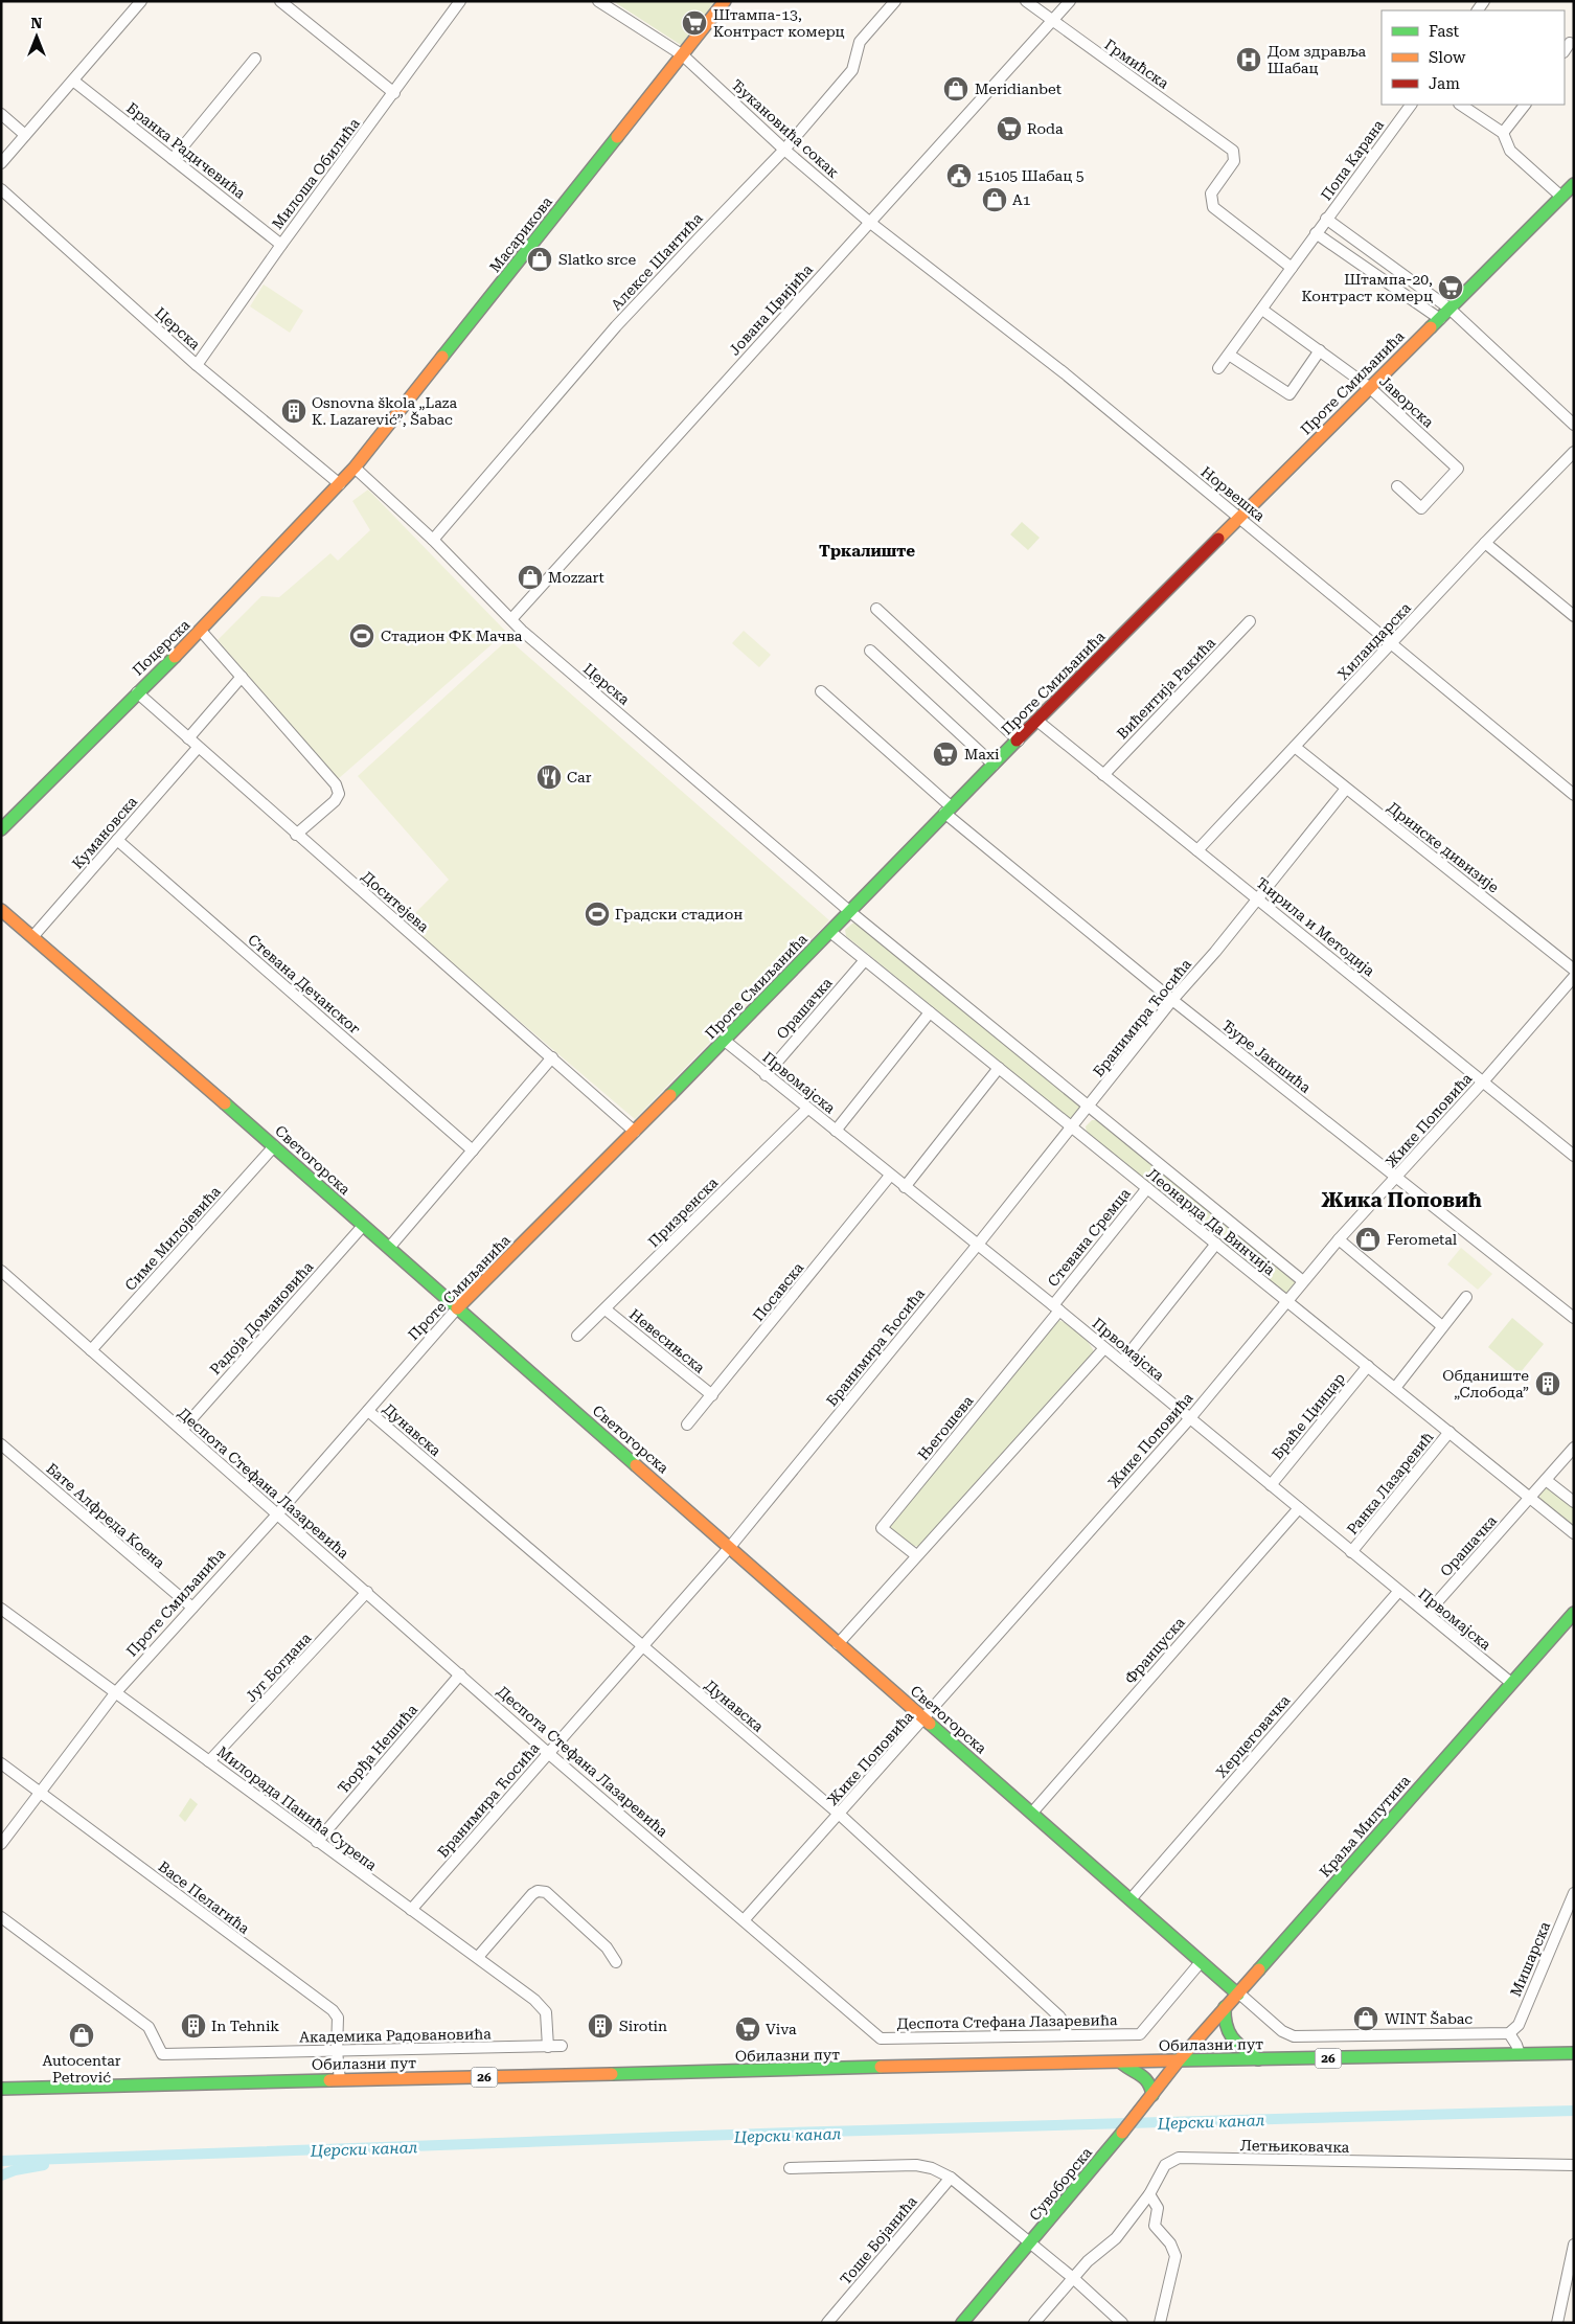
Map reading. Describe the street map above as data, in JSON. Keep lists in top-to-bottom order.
{
  "streets": {
    "street": [
      "Грмићска",
      "Ђукановића сокак",
      "Бранка Радичевића",
      "Попа Карана",
      "Милоша Обилића",
      "Масарикова",
      "Алексе Шантића",
      "Јована Цвијића",
      "Церска",
      "Проте Смиљанића",
      "Јаворска",
      "Норвешка",
      "Хиландарска",
      "Поцерска",
      "Вићентија Ракића",
      "Кумановска",
      "Дринске дивизије",
      "Доситејева",
      "Ћирила и Методија",
      "Стевана Дечанског",
      "Орашачка",
      "Бранимира Ћосића",
      "Ђуре Јакшића",
      "Првомајска",
      "Жике Поповића",
      "Светогорска",
      "Призренска",
      "Леонарда Да Винчија",
      "Стевана Сремца",
      "Симе Милојевића",
      "Посавска",
      "Радоја Домановића",
      "Невесињска",
      "Браће Цинцар",
      "Његошева",
      "Дунавска",
      "Деспота Стефана Лазаревића",
      "Ранка Лазаревић",
      "Бате Алфреда Коена",
      "Француска",
      "Југ Богдана",
      "Херцеговачка",
      "Ђорђа Нешића",
      "Милорада Панића Сурепа",
      "Краља Милутина",
      "Васе Пелагића",
      "Мишарска",
      "Академика Радовановића",
      "Обилазни пут",
      "26",
      "Летњиковачка",
      "Сувоборска",
      "Тоше Бојанића"
    ]
  },
  "crossings": [
    ["Грмићска", "Попа Карана"],
    ["Грмићска", "Јована Цвијића"],
    ["Ђукановића сокак", "Масарикова"],
    ["Ђукановића сокак", "Алексе Шантића"],
    ["Ђукановића сокак", "Јована Цвијића"],
    ["Ђукановића сокак", "Норвешка"],
    ["Бранка Радичевића", "Милоша Обилића"],
    ["Попа Карана", "Јаворска"],
    ["Милоша Обилића", "Церска"],
    ["Масарикова", "Церска"],
    ["Масарикова", "Поцерска"],
    ["Алексе Шантића", "Церска"],
    ["Јована Цвијића", "Церска"],
    ["Јована Цвијића", "Норвешка"],
    ["Церска", "Проте Смиљанића"],
    ["Церска", "Поцерска"],
    ["Церска", "Леонарда Да Винчија"],
    ["Проте Смиљанића", "Јаворска"],
    ["Проте Смиљанића", "Норвешка"],
    ["Проте Смиљанића", "Доситејева"],
    ["Проте Смиљанића", "Ћирила и Методија"],
    ["Проте Смиљанића", "Ђуре Јакшића"],
    ["Проте Смиљанића", "Првомајска"],
    ["Проте Смиљанића", "Светогорска"],
    ["Проте Смиљанића", "Леонарда Да Винчија"],
    ["Проте Смиљанића", "Дунавска"],
    ["Проте Смиљанића", "Деспота Стефана Лазаревића"],
    ["Проте Смиљанића", "Бате Алфреда Коена"],
    ["Проте Смиљанића", "Милорада Панића Сурепа"],
    ["Проте Смиљанића", "Васе Пелагића"],
    ["Норвешка", "Хиландарска"],
    ["Хиландарска", "Дринске дивизије"],
    ["Хиландарска", "Ћирила и Методија"],
    ["Поцерска", "Доситејева"],
    ["Вићентија Ракића", "Ћирила и Методија"],
    ["Кумановска", "Доситејева"],
    ["Кумановска", "Стевана Дечанског"],
    ["Кумановска", "Светогорска"],
    ["Дринске дивизије", "Бранимира Ћосића"],
    ["Ћирила и Методија", "Бранимира Ћосића"],
    ["Ћирила и Методија", "Жике Поповића"],
    ["Орашачка", "Првомајска"],
    ["Орашачка", "Леонарда Да Винчија"],
    ["Бранимира Ћосића", "Ђуре Јакшића"],
    ["Бранимира Ћосића", "Првомајска"],
    ["Бранимира Ћосића", "Светогорска"],
    ["Бранимира Ћосића", "Леонарда Да Винчија"],
    ["Бранимира Ћосића", "Дунавска"],
    ["Бранимира Ћосића", "Деспота Стефана Лазаревића"],
    ["Бранимира Ћосића", "Милорада Панића Сурепа"],
    ["Ђуре Јакшића", "Жике Поповића"],
    ["Првомајска", "Жике Поповића"],
    ["Првомајска", "Призренска"],
    ["Првомајска", "Стевана Сремца"],
    ["Првомајска", "Посавска"],
    ["Првомајска", "Браће Цинцар"],
    ["Првомајска", "Његошева"],
    ["Првомајска", "Ранка Лазаревић"],
    ["Првомајска", "Француска"],
    ["Првомајска", "Херцеговачка"],
    ["Првомајска", "Краља Милутина"],
    ["Жике Поповића", "Светогорска"],
    ["Жике Поповића", "Леонарда Да Винчија"],
    ["Жике Поповића", "Дунавска"],
    ["Жике Поповића", "Деспота Стефана Лазаревића"],
    ["Светогорска", "Симе Милојевића"],
    ["Светогорска", "Радоја Домановића"],
    ["Светогорска", "Деспота Стефана Лазаревића"],
    ["Светогорска", "Француска"],
    ["Светогорска", "Херцеговачка"],
    ["Светогорска", "Краља Милутина"],
    ["Призренска", "Невесињска"],
    ["Леонарда Да Винчија", "Стевана Сремца"],
    ["Леонарда Да Винчија", "Браће Цинцар"],
    ["Леонарда Да Винчија", "Ранка Лазаревић"],
    ["Стевана Сремца", "Његошева"],
    ["Симе Милојевића", "Деспота Стефана Лазаревића"],
    ["Посавска", "Невесињска"],
    ["Радоја Домановића", "Деспота Стефана Лазаревића"],
    ["Дунавска", "Деспота Стефана Лазаревића"],
    ["Деспота Стефана Лазаревића", "Југ Богдана"],
    ["Деспота Стефана Лазаревића", "Ђорђа Нешића"],
    ["Југ Богдана", "Милорада Панића Сурепа"],
    ["Ђорђа Нешића", "Милорада Панића Сурепа"],
    ["Милорада Панића Сурепа", "Академика Радовановића"],
    ["Краља Милутина", "Обилазни пут"],
    ["Краља Милутина", "Сувоборска"],
    ["Васе Пелагића", "Академика Радовановића"],
    ["Васе Пелагића", "Обилазни пут"],
    ["Обилазни пут", "Сувоборска"]
  ],
  "districts": ["Тркалиште", "Жика Поповић"],
  "water": ["Церски канал"],
  "places": {
    "supermarket": [
      "Штампа-13, Контраст комерц",
      "Roda",
      "Штампа-20, Контраст комерц",
      "Maxi",
      "Viva"
    ],
    "hospital": ["Дом здравља Шабац"],
    "shop": [
      "Meridianbet",
      "A1",
      "Slatko srce",
      "Mozzart",
      "Ferometal",
      "WINT Šabac",
      "Autocentar Petrović"
    ],
    "public building": ["15105 Шабац 5"],
    "building": [
      "Osnovna škola „Laza K. Lazarević”, Šabac",
      "Обданиште „Слобода”",
      "In Tehnik",
      "Sirotin"
    ],
    "sports": ["Стадион ФК Мачва", "Градски стадион"],
    "restaurant": ["Car"]
  },
  "legend": ["Fast", "Slow", "Jam"],
  "north": "top"
}
